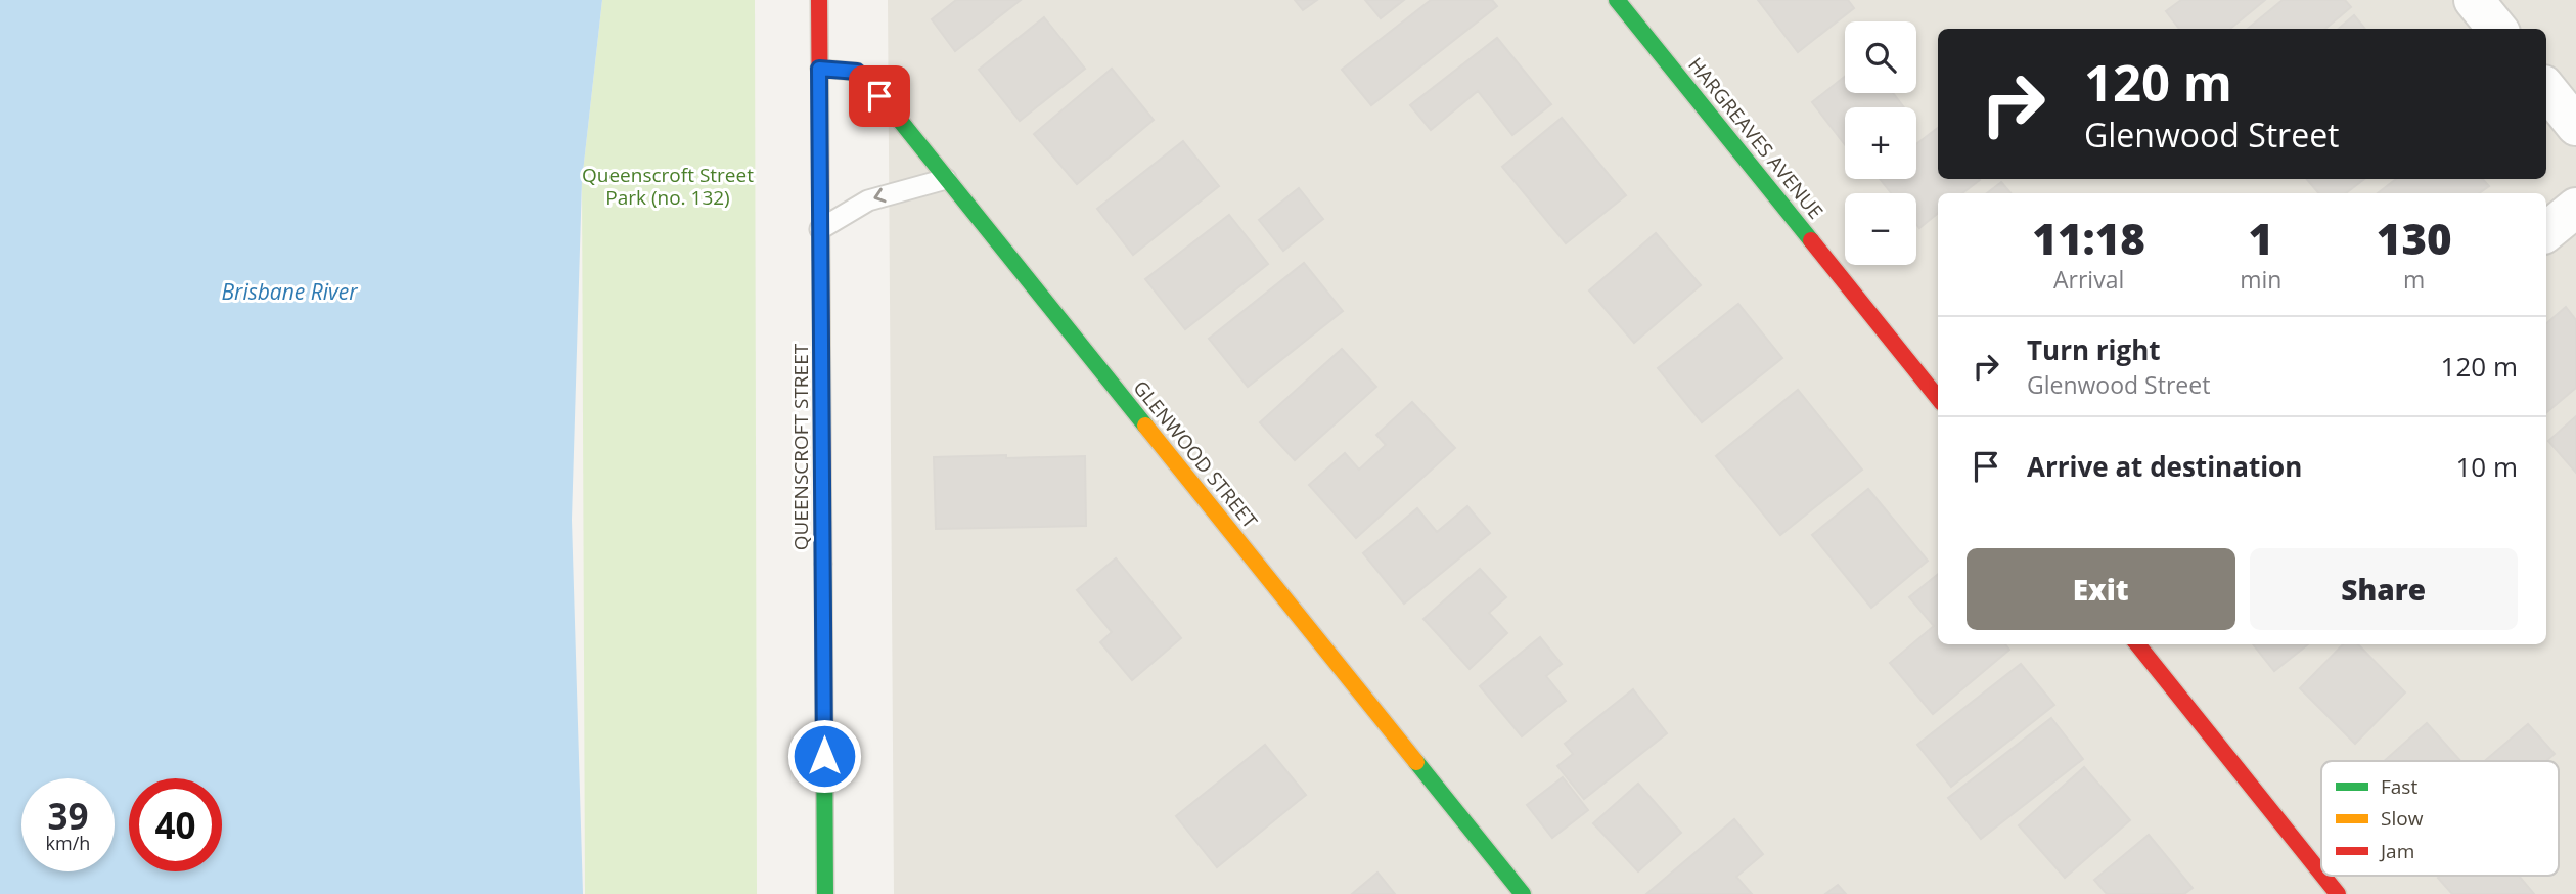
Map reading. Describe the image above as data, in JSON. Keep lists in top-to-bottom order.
{
  "streets": {
    "street": ["HARGREAVES AVENUE", "QUEENSCROFT STREET", "GLENWOOD STREET"]
  },
  "crossings": [
    ["QUEENSCROFT STREET", "GLENWOOD STREET"]
  ],
  "water": ["Brisbane River"],
  "parks": ["Queenscroft Street Park (no. 132)"],
  "legend": ["Fast", "Slow", "Jam"],
  "page": {
    "map_buttons": ["+", "−"],
    "turn": ["120 m", "Glenwood Street"],
    "eta": [
      "11:18",
      "Arrival",
      "1",
      "min",
      "130",
      "m"
    ],
    "list": [
      {
        "name": "Turn right",
        "note": "Glenwood Street",
        "value": "120 m"
      },
      {
        "name": "Arrive at destination",
        "value": "10 m"
      }
    ],
    "buttons": ["Exit", "Share"],
    "speed": "39 km/h",
    "limit": "40"
  }
}
